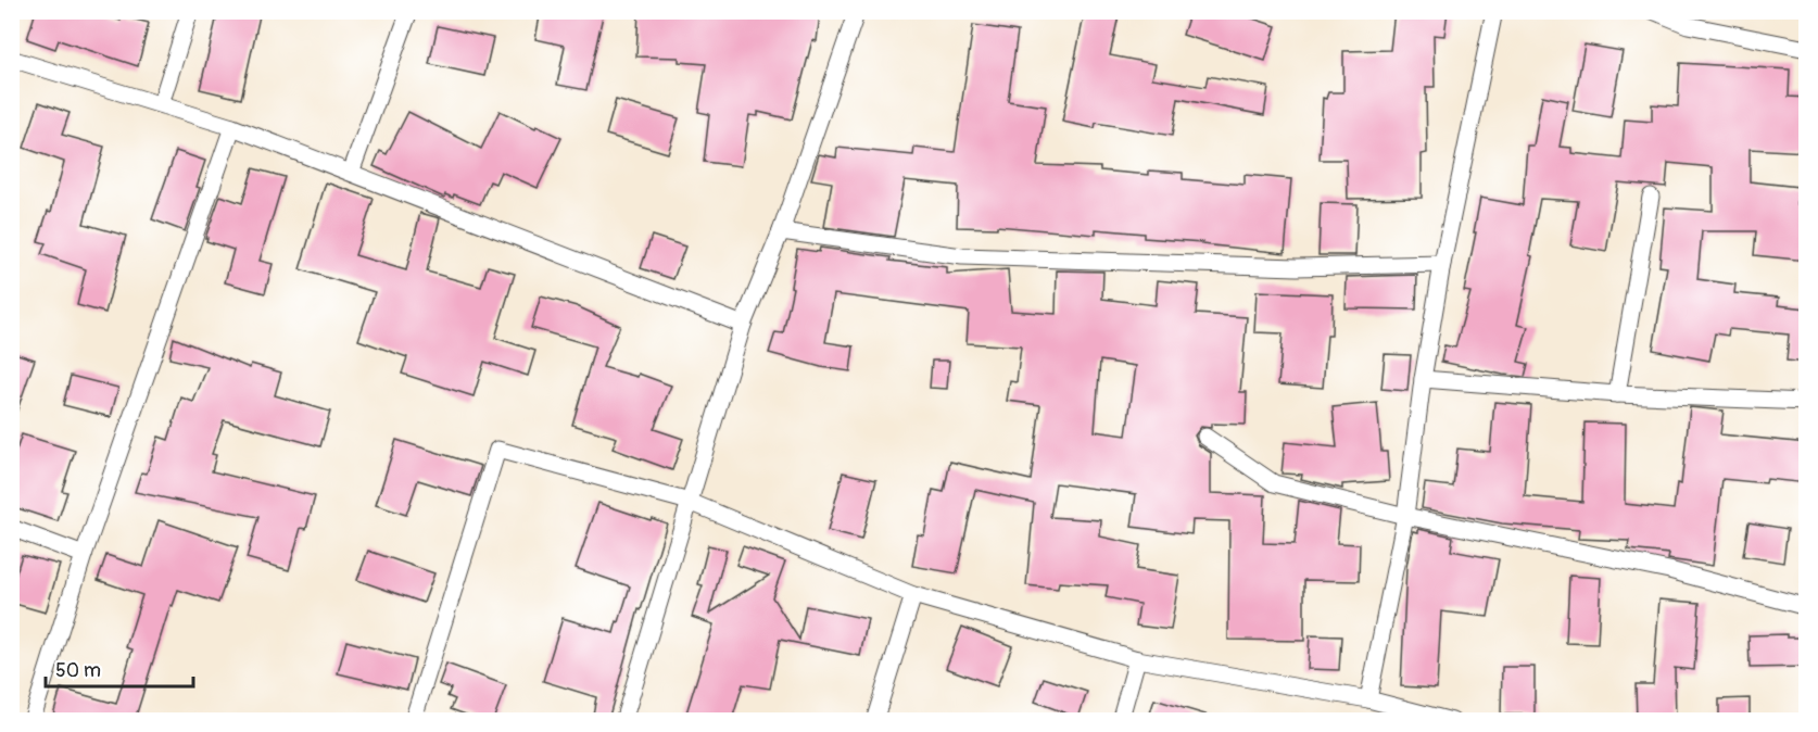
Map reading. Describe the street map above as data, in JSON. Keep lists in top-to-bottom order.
{
  "scale_bar": "50 m"
}
